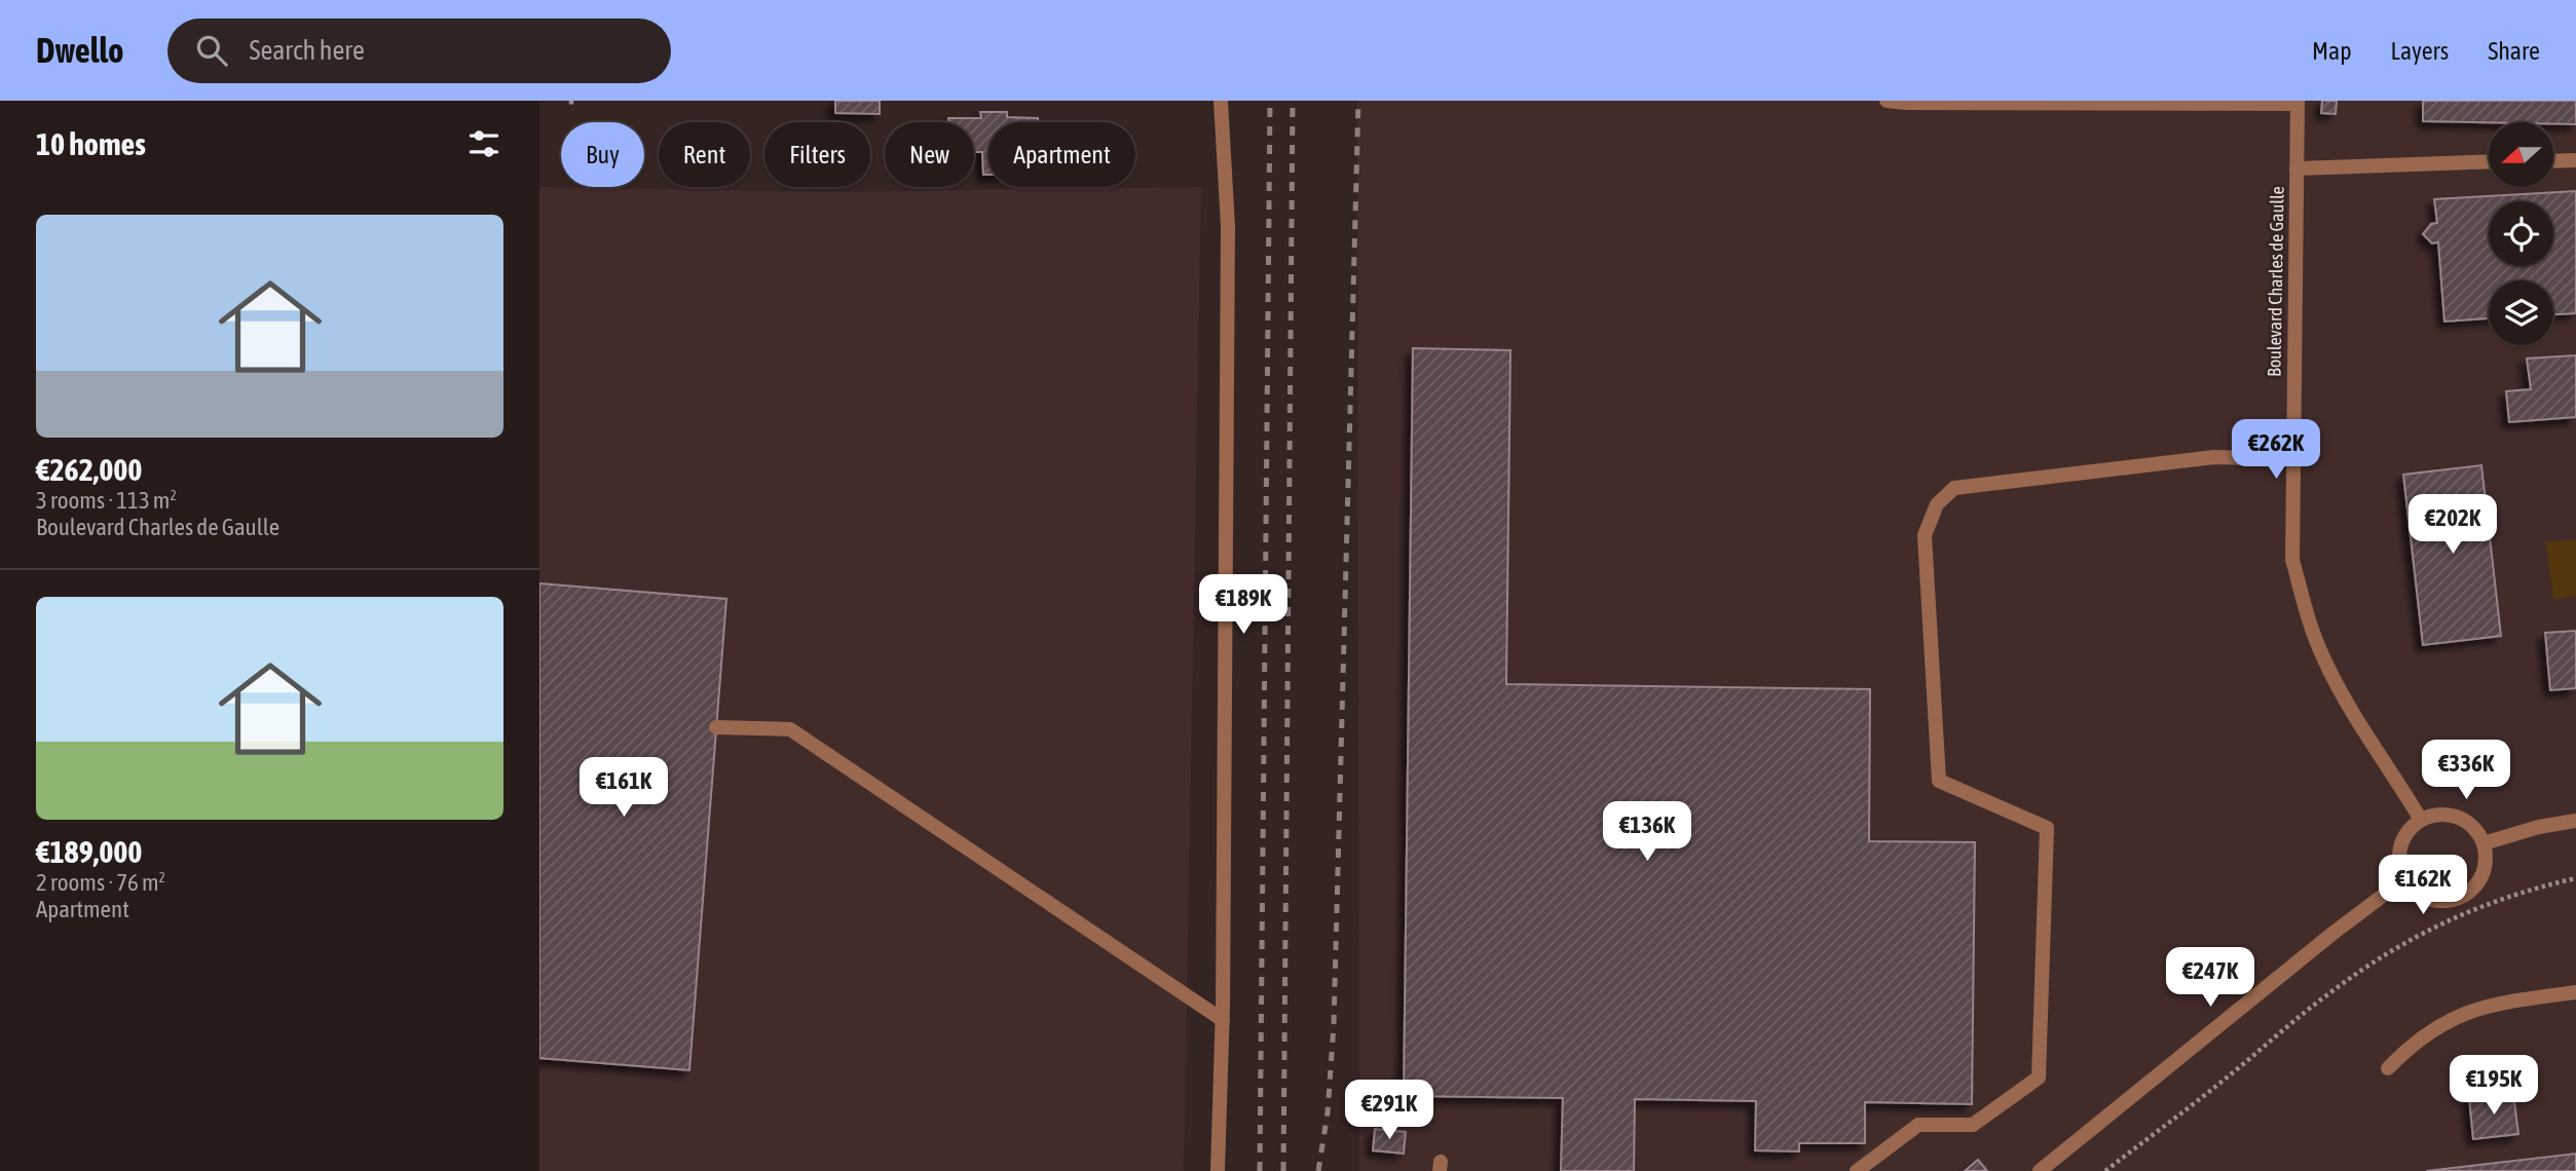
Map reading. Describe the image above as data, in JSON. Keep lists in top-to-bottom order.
{
  "streets": {
    "street": ["Boulevard Charles de Gaulle"]
  },
  "north": "left",
  "page": {
    "header": "Dwello",
    "search": "Search here",
    "nav": ["Map", "Layers", "Share"],
    "heading": "10 homes",
    "chip": [
      "Buy",
      "Rent",
      "Filters",
      "New",
      "Apartment"
    ],
    "list": [
      {
        "name": "€262,000",
        "note": "3 rooms · 113 m² · Boulevard Charles de Gaulle"
      },
      {
        "name": "€189,000",
        "note": "2 rooms · 76 m² · Apartment"
      }
    ],
    "price": [
      "€262K",
      "€202K",
      "€189K",
      "€336K",
      "€161K",
      "€136K",
      "€162K",
      "€247K",
      "€195K",
      "€291K"
    ]
  }
}
